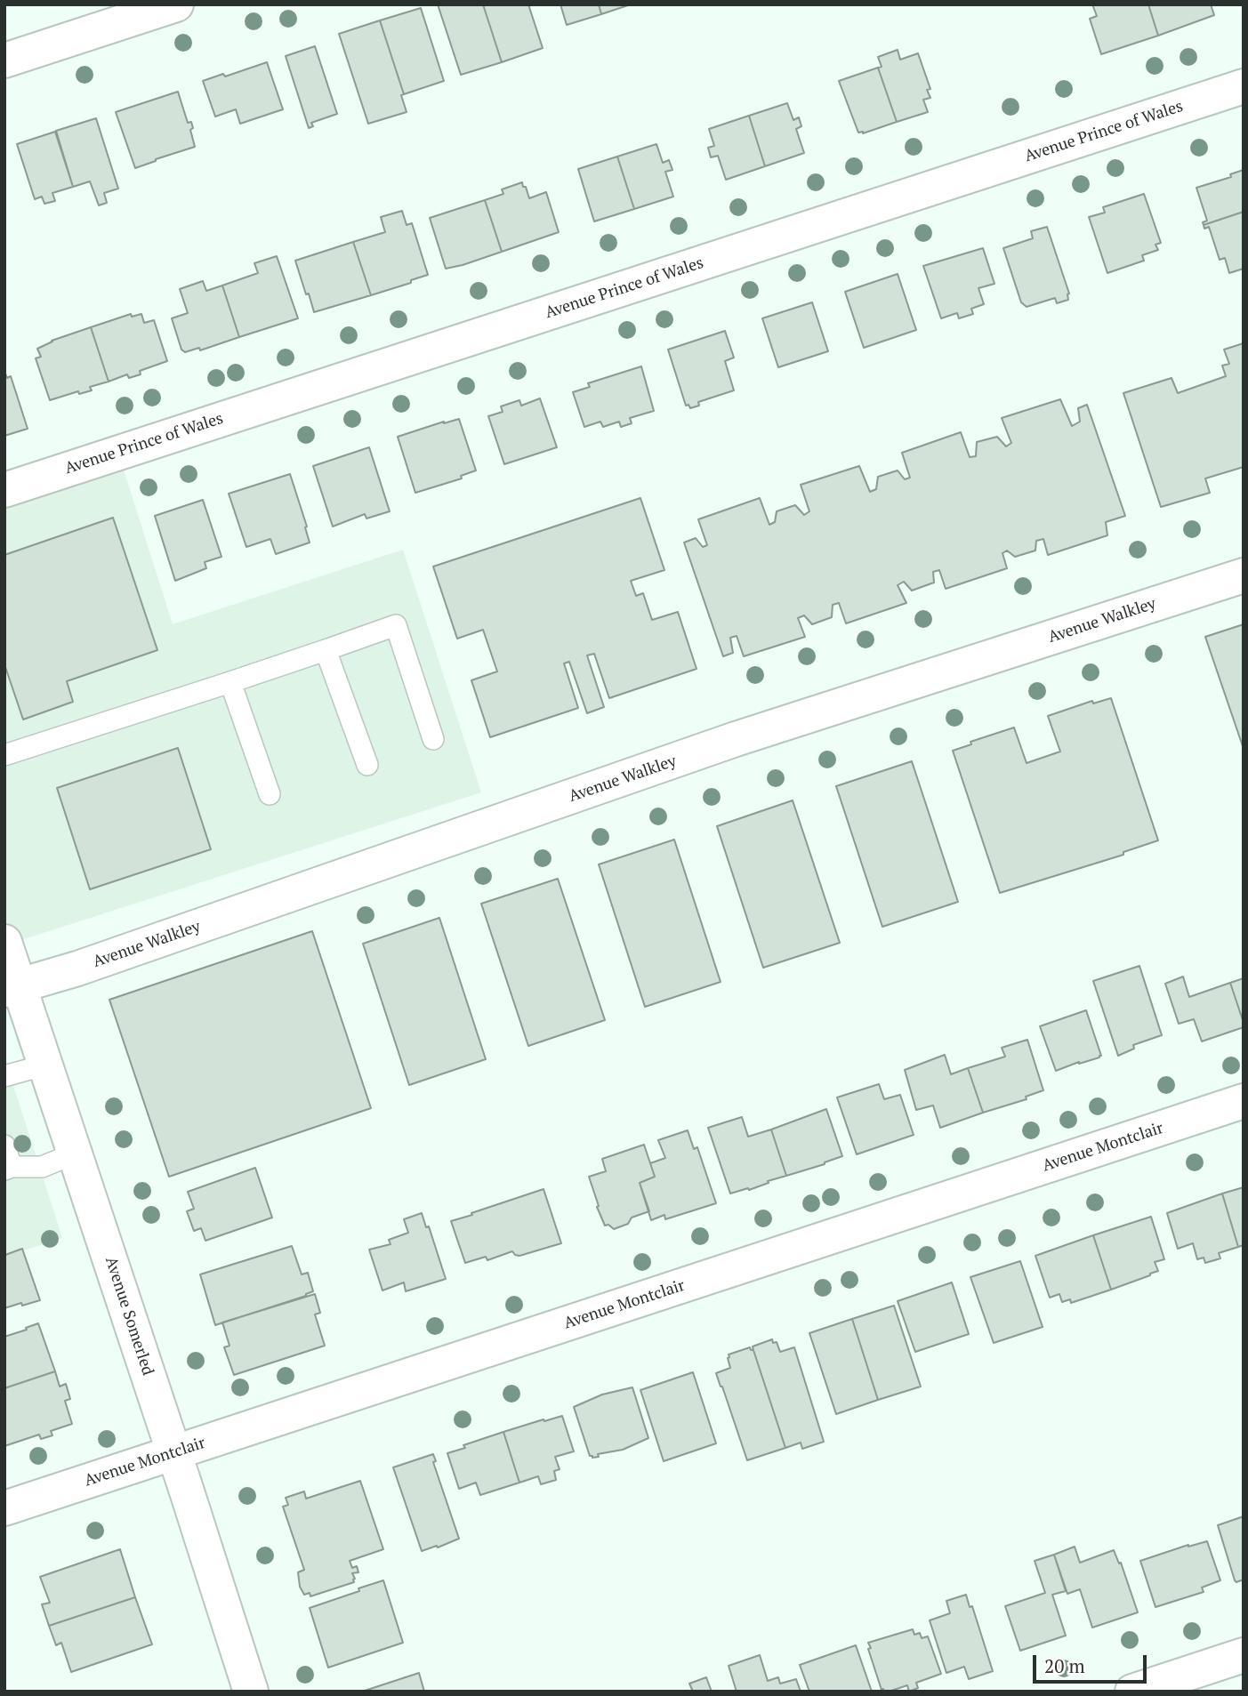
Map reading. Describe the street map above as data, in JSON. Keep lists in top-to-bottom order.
{
  "streets": {
    "street": [
      "Avenue Prince of Wales",
      "Avenue Walkley",
      "Avenue Montclair",
      "Avenue Somerled"
    ]
  },
  "crossings": [
    ["Avenue Walkley", "Avenue Somerled"],
    ["Avenue Montclair", "Avenue Somerled"]
  ],
  "scale_bar": "20 m"
}
